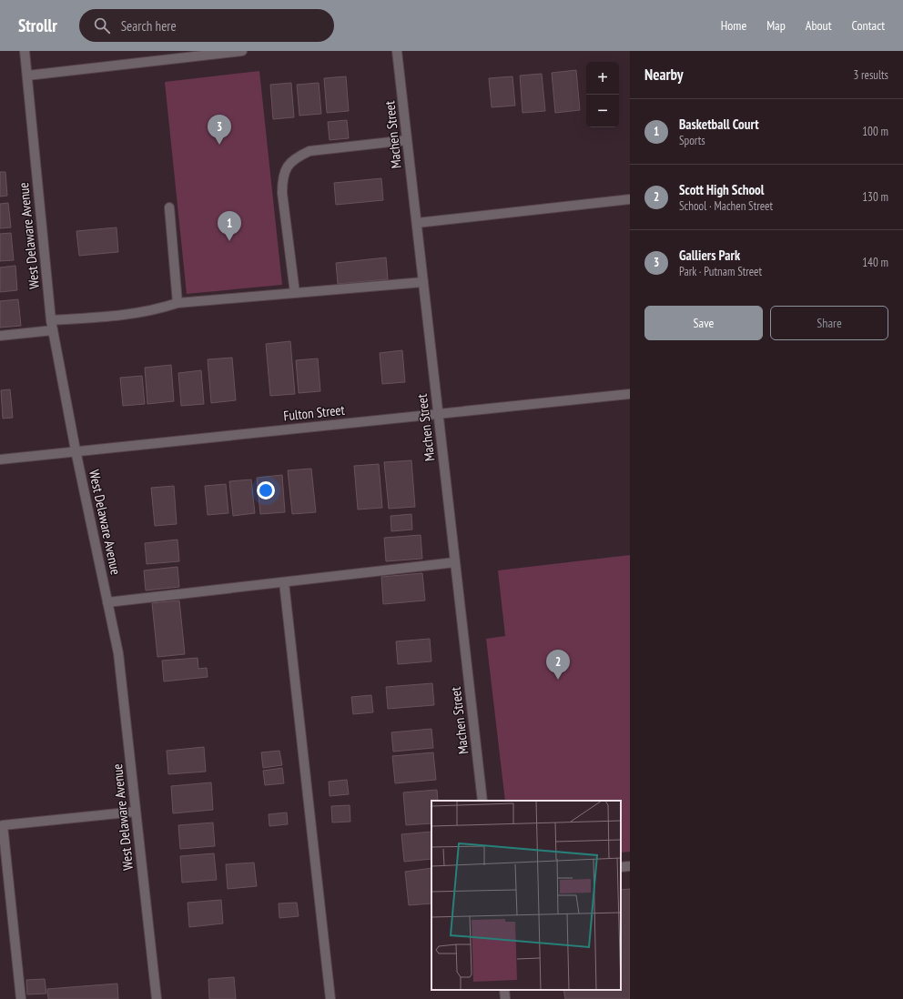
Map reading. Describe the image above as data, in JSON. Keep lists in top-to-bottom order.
{
  "streets": {
    "street": ["Machen Street", "West Delaware Avenue", "Fulton Street"]
  },
  "crossings": [
    ["Machen Street", "Fulton Street"],
    ["West Delaware Avenue", "Fulton Street"]
  ],
  "page": {
    "header": "Strollr",
    "search": "Search here",
    "nav": [
      "Home",
      "Map",
      "About",
      "Contact"
    ],
    "heading": ["Nearby", "3 results"],
    "map_buttons": ["+", "−"],
    "list": [
      {
        "mark": "1",
        "name": "Basketball Court",
        "note": "Sports",
        "value": "100 m"
      },
      {
        "mark": "2",
        "name": "Scott High School",
        "note": "School · Machen Street",
        "value": "130 m"
      },
      {
        "mark": "3",
        "name": "Galliers Park",
        "note": "Park · Putnam Street",
        "value": "140 m"
      }
    ],
    "pins": ["3", "1", "2"],
    "buttons": ["Save", "Share"]
  }
}
